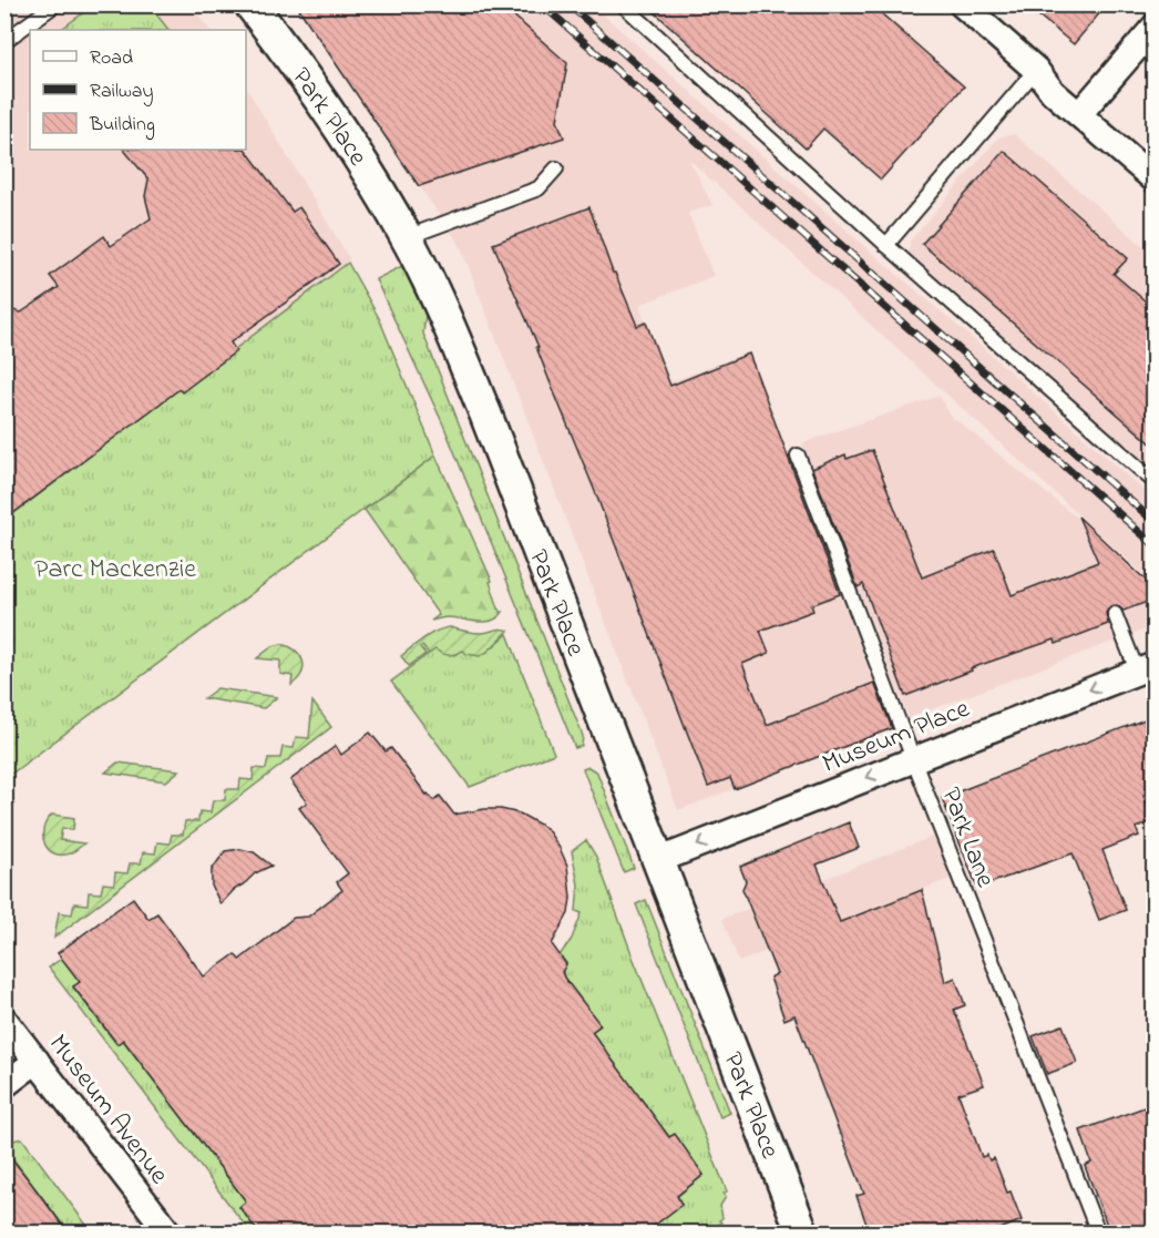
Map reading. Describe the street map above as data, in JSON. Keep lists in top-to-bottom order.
{
  "streets": {
    "street": ["Park Place", "Museum Place", "Museum Avenue"],
    "lane": ["Park Lane"]
  },
  "crossings": [
    ["Park Place", "Museum Place"],
    ["Museum Place", "Park Lane"]
  ],
  "one_way": ["Museum Place"],
  "parks": ["Parc Mackenzie"],
  "legend": ["Road", "Railway", "Building"]
}
